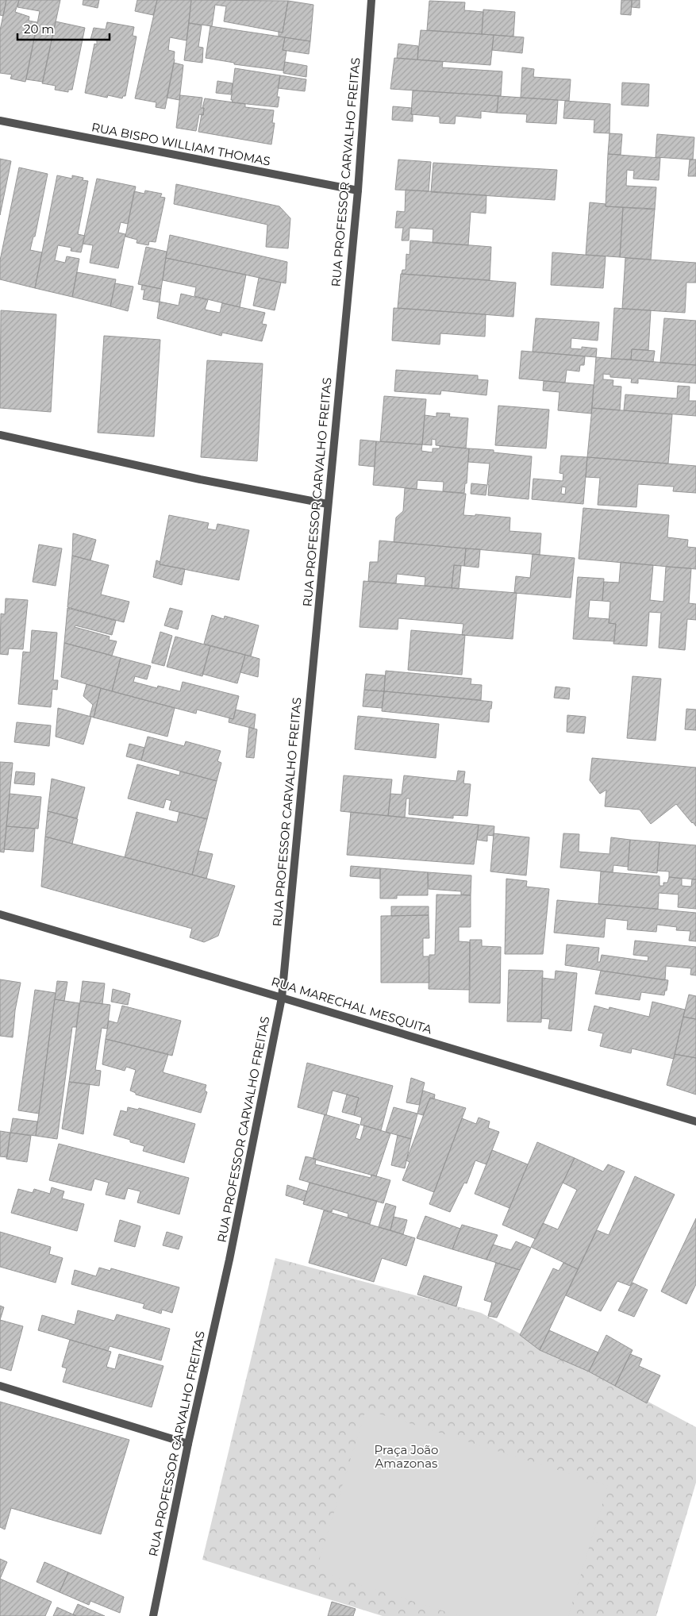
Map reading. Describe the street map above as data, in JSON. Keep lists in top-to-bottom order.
{
  "streets": {
    "street": ["RUA BISPO WILLIAM THOMAS", "RUA PROFESSOR CARVALHO FREITAS", "RUA MARECHAL MESQUITA"]
  },
  "crossings": [
    ["RUA BISPO WILLIAM THOMAS", "RUA PROFESSOR CARVALHO FREITAS"],
    ["RUA PROFESSOR CARVALHO FREITAS", "RUA MARECHAL MESQUITA"]
  ],
  "parks": ["Praça João Amazonas"],
  "scale_bar": "20 m"
}
